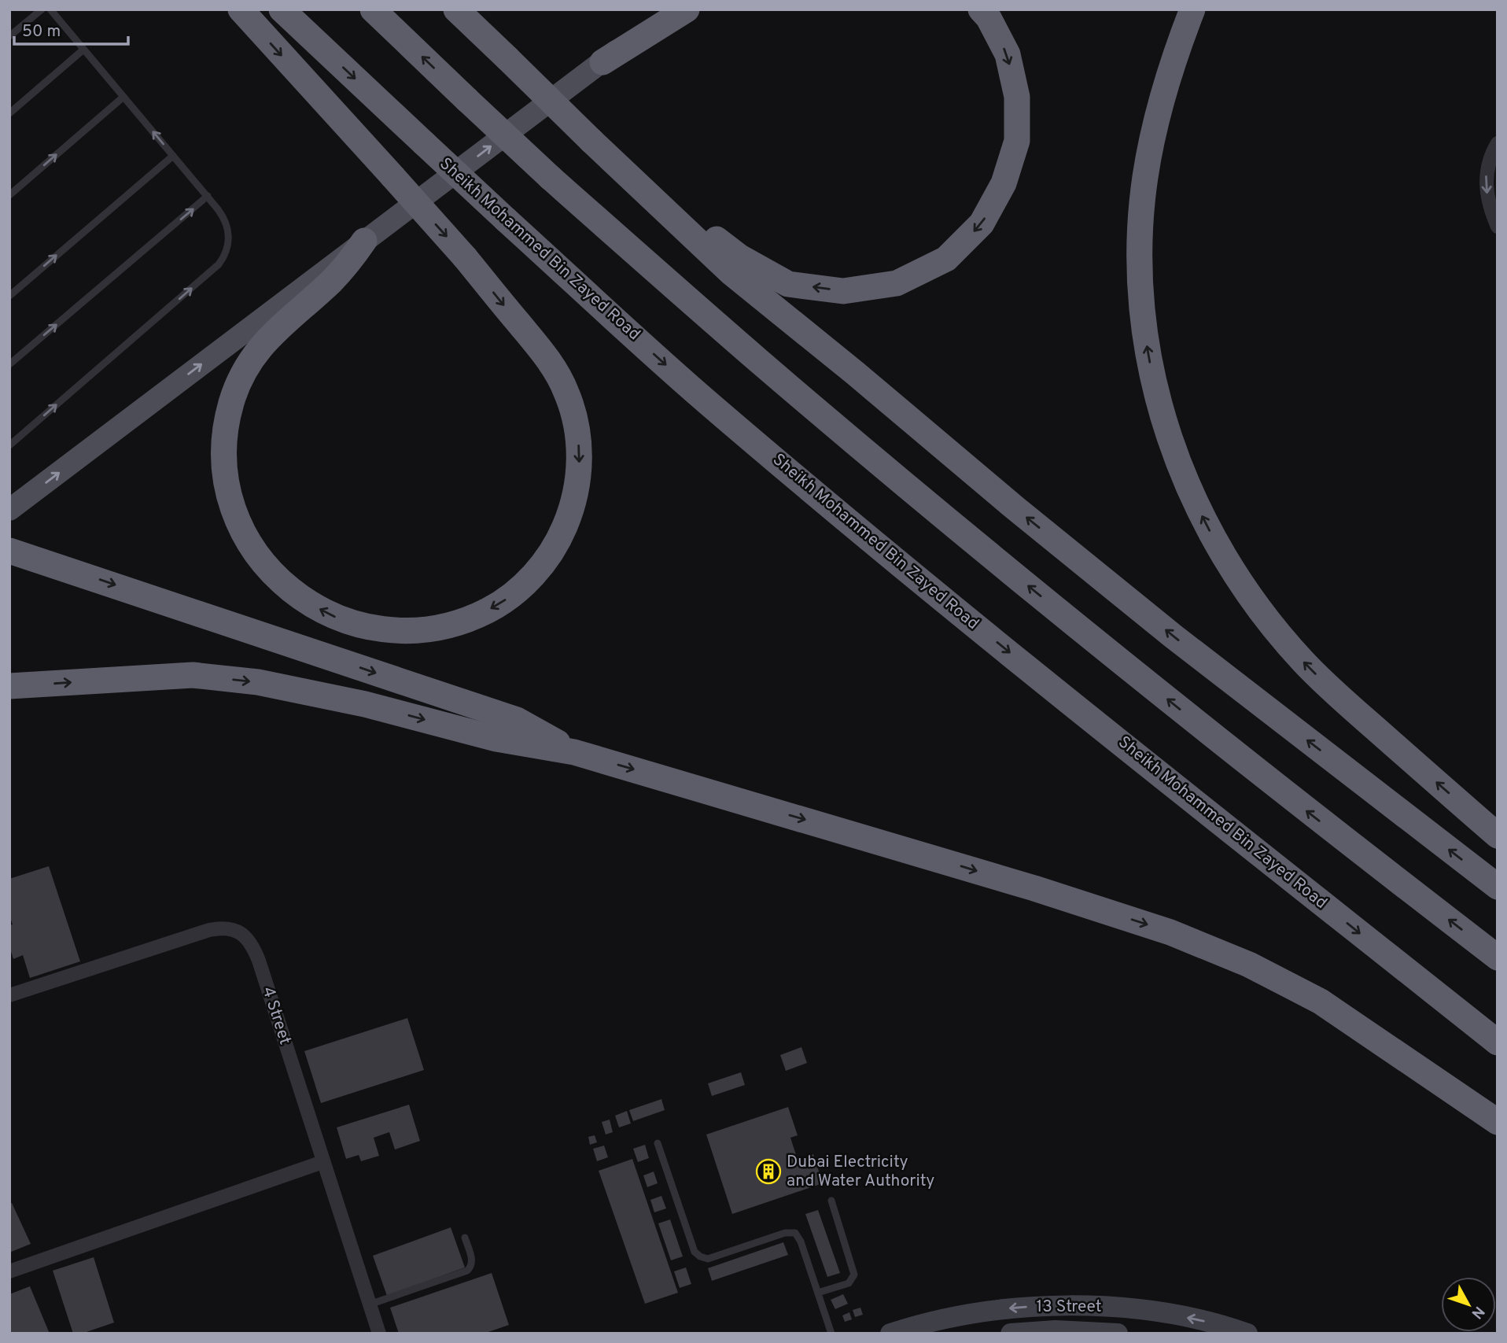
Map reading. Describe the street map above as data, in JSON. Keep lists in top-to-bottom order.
{
  "streets": {
    "highway": ["Sheikh Mohammed Bin Zayed Road"],
    "street": ["4 Street", "13 Street"]
  },
  "one_way": ["13 Street"],
  "places": {
    "building": ["Dubai Electricity and Water Authority"]
  },
  "scale_bar": "50 m",
  "north": "bottom right"
}
